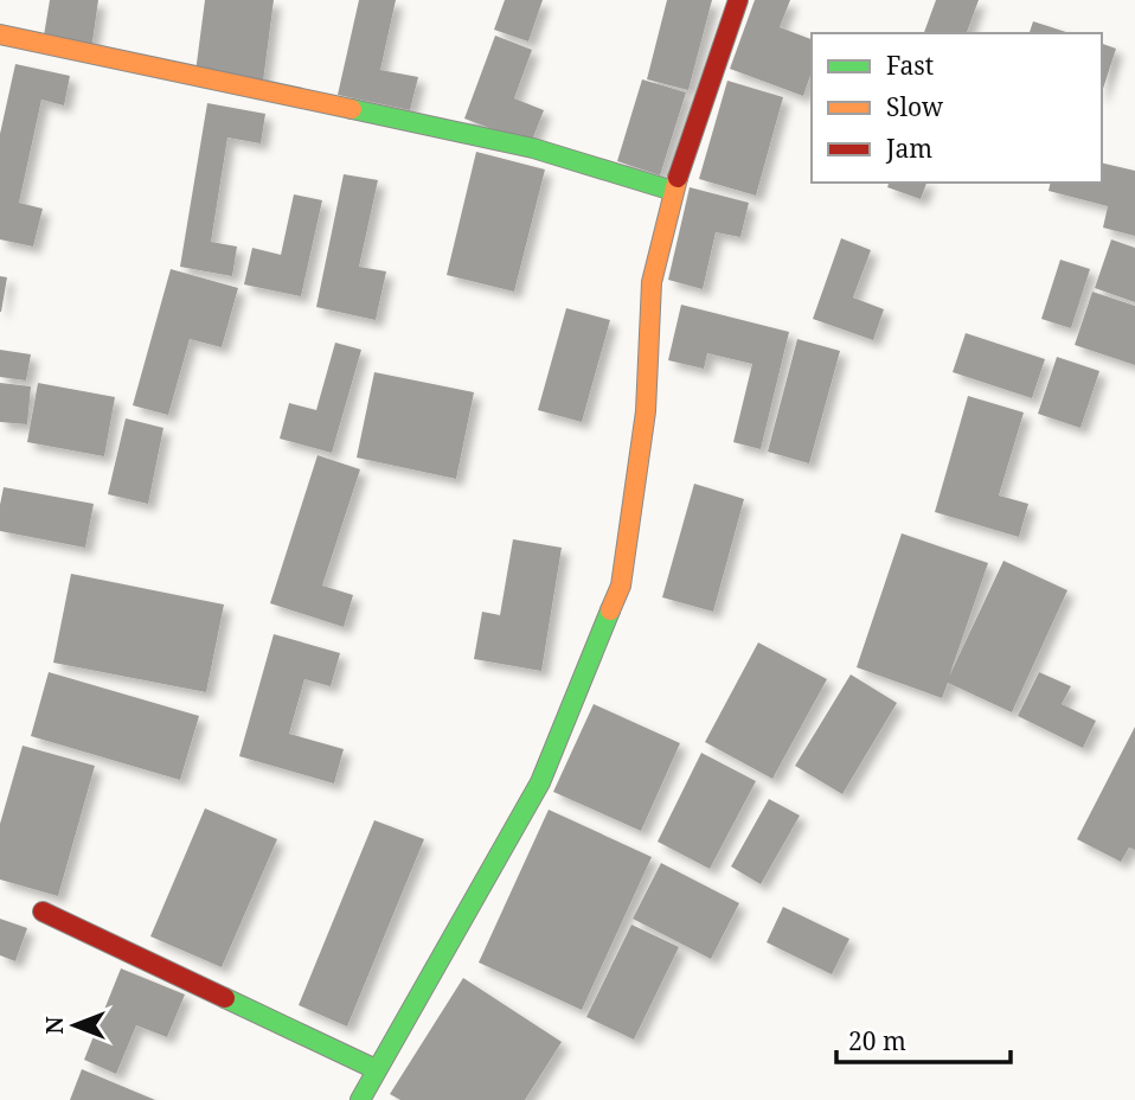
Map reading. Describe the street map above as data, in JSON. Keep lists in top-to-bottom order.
{
  "legend": ["Fast", "Slow", "Jam"],
  "scale_bar": "20 m",
  "north": "left"
}
